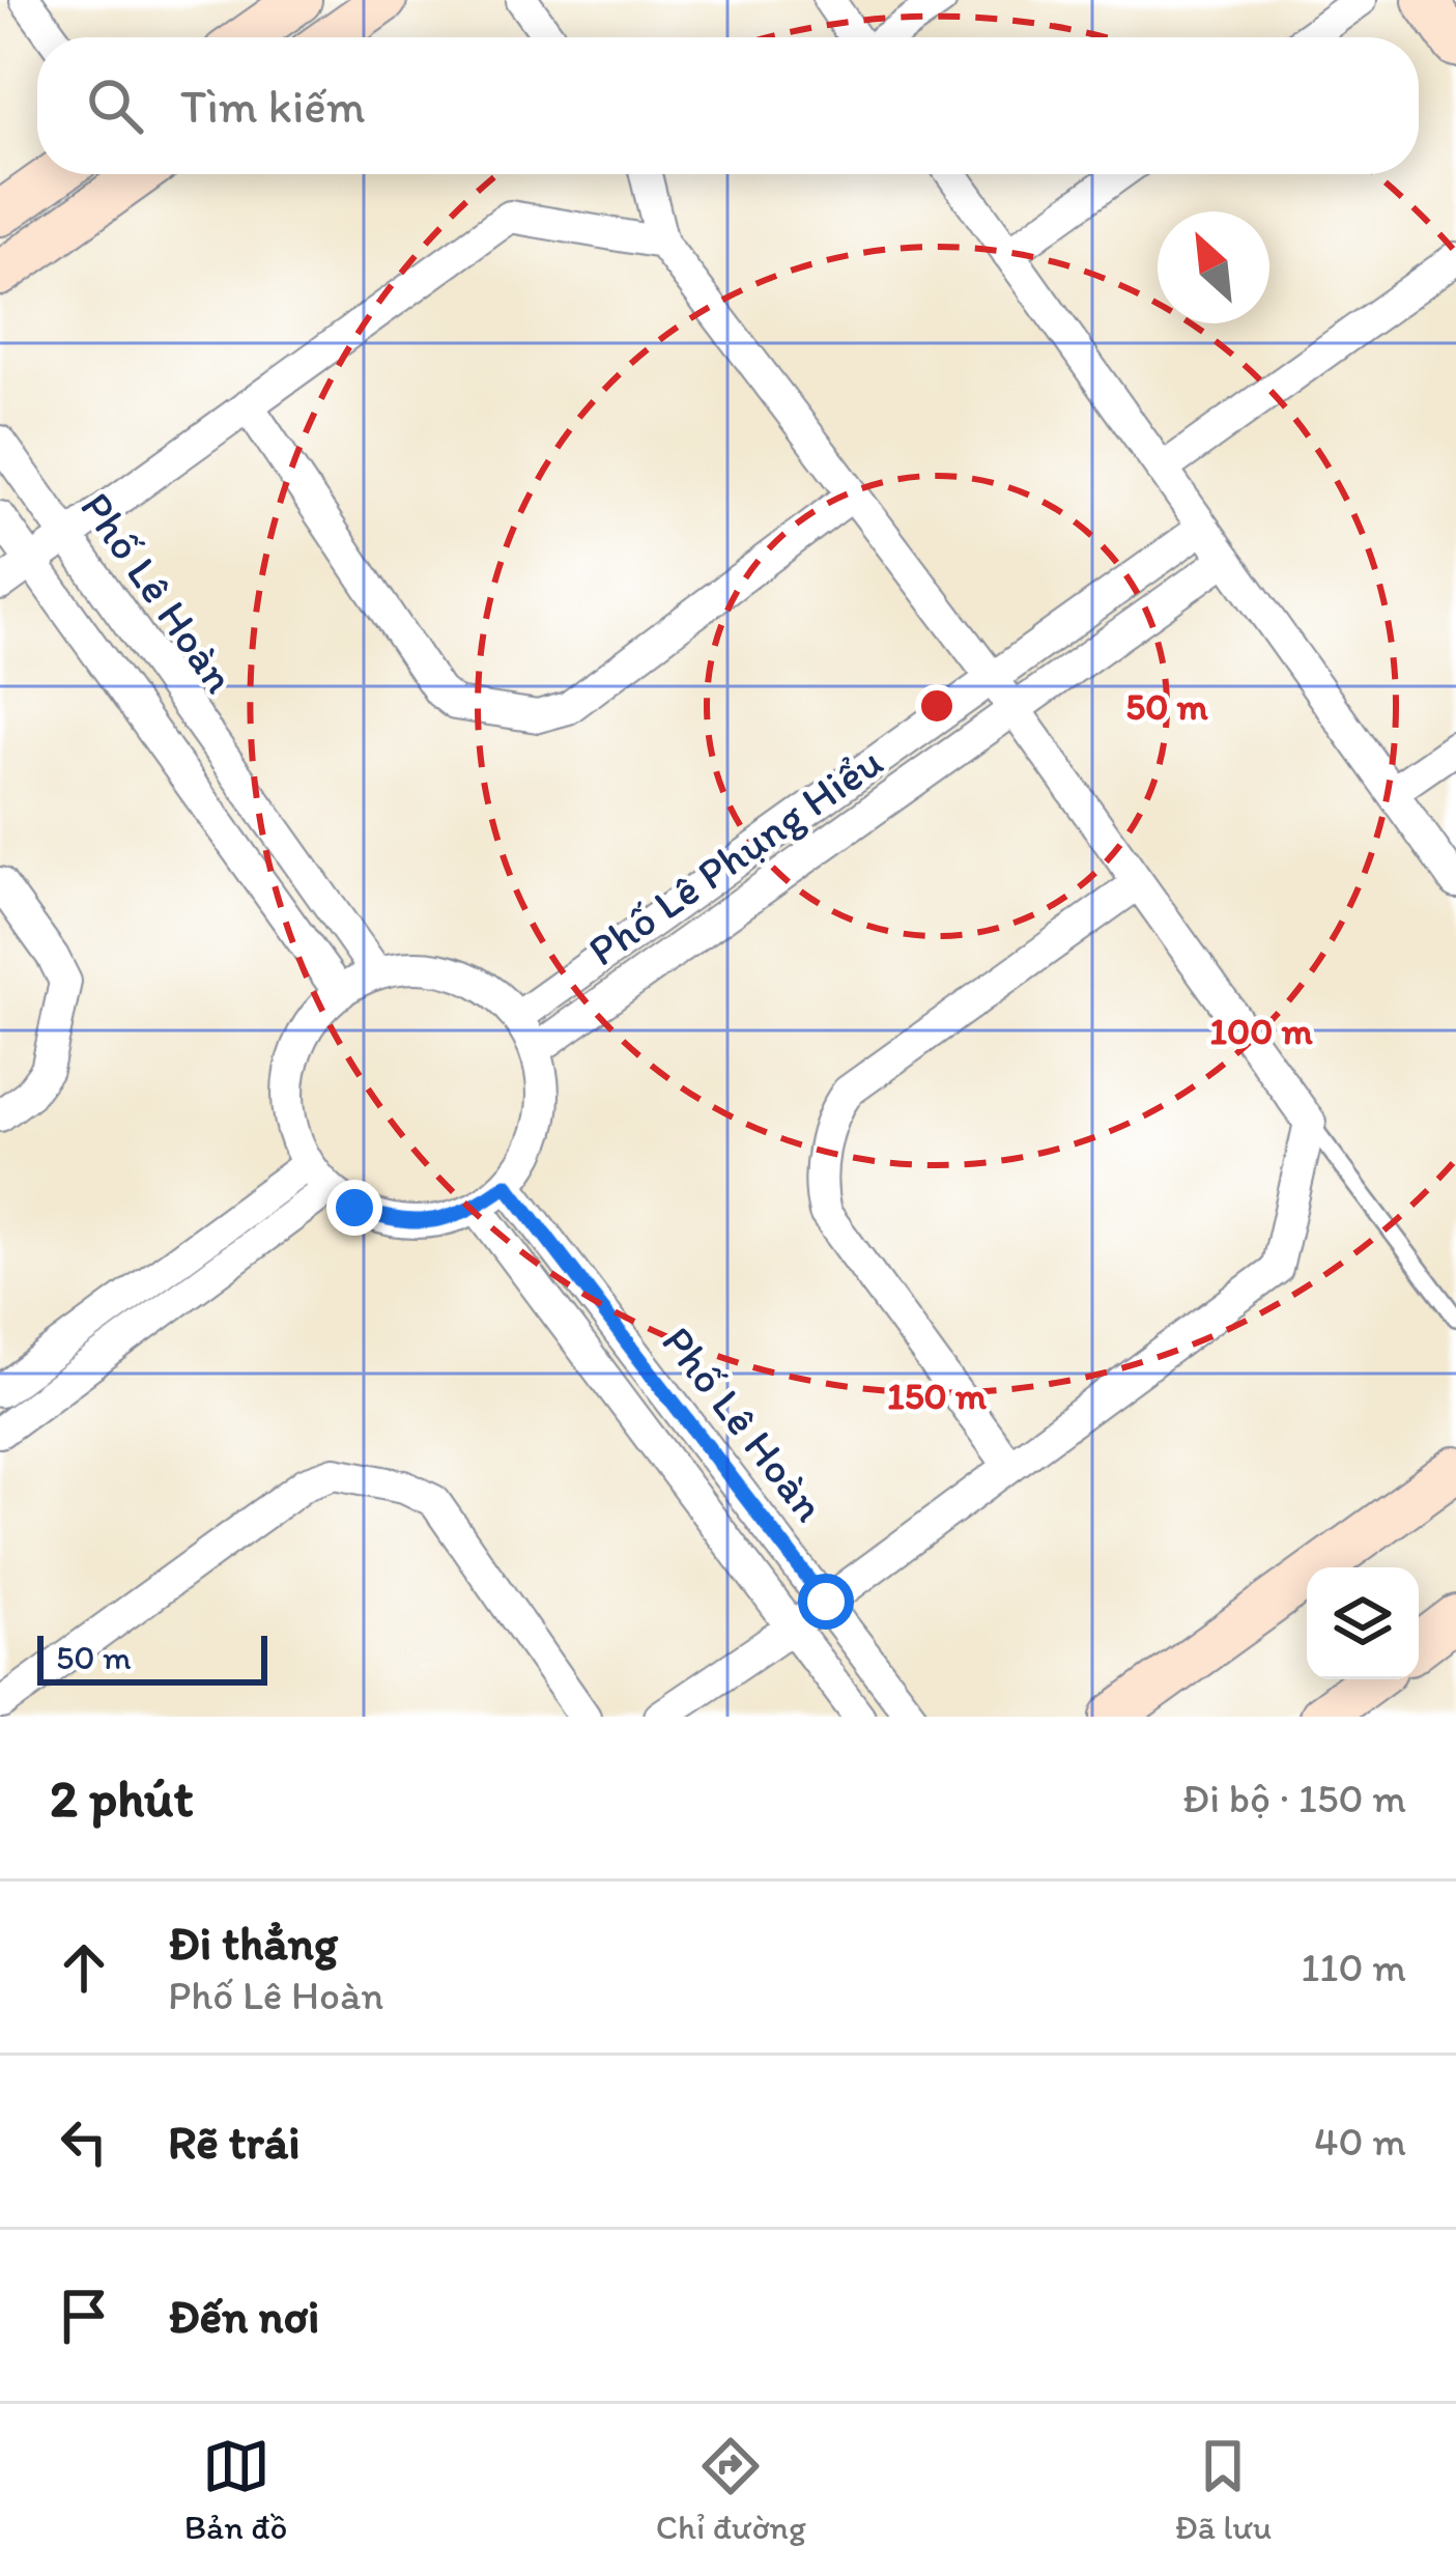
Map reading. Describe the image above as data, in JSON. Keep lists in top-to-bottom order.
{
  "streets": {
    "street": ["Phố Lê Hoàn", "Phố Lê Phụng Hiểu"]
  },
  "crossings": [
    ["Phố Lê Hoàn", "Phố Lê Phụng Hiểu"]
  ],
  "scale_bar": "50 m",
  "north": "top left",
  "page": {
    "search": "Tìm kiếm",
    "scale": "50 m",
    "heading": ["2 phút", "Đi bộ · 150 m"],
    "list": [
      ["Đi thẳng", "Phố Lê Hoàn", "110 m"],
      ["Rẽ trái", "40 m"],
      "Đến nơi"
    ],
    "nav": ["Bản đồ", "Chỉ đường", "Đã lưu"]
  },
  "rings": ["50 m", "100 m", "150 m"]
}
